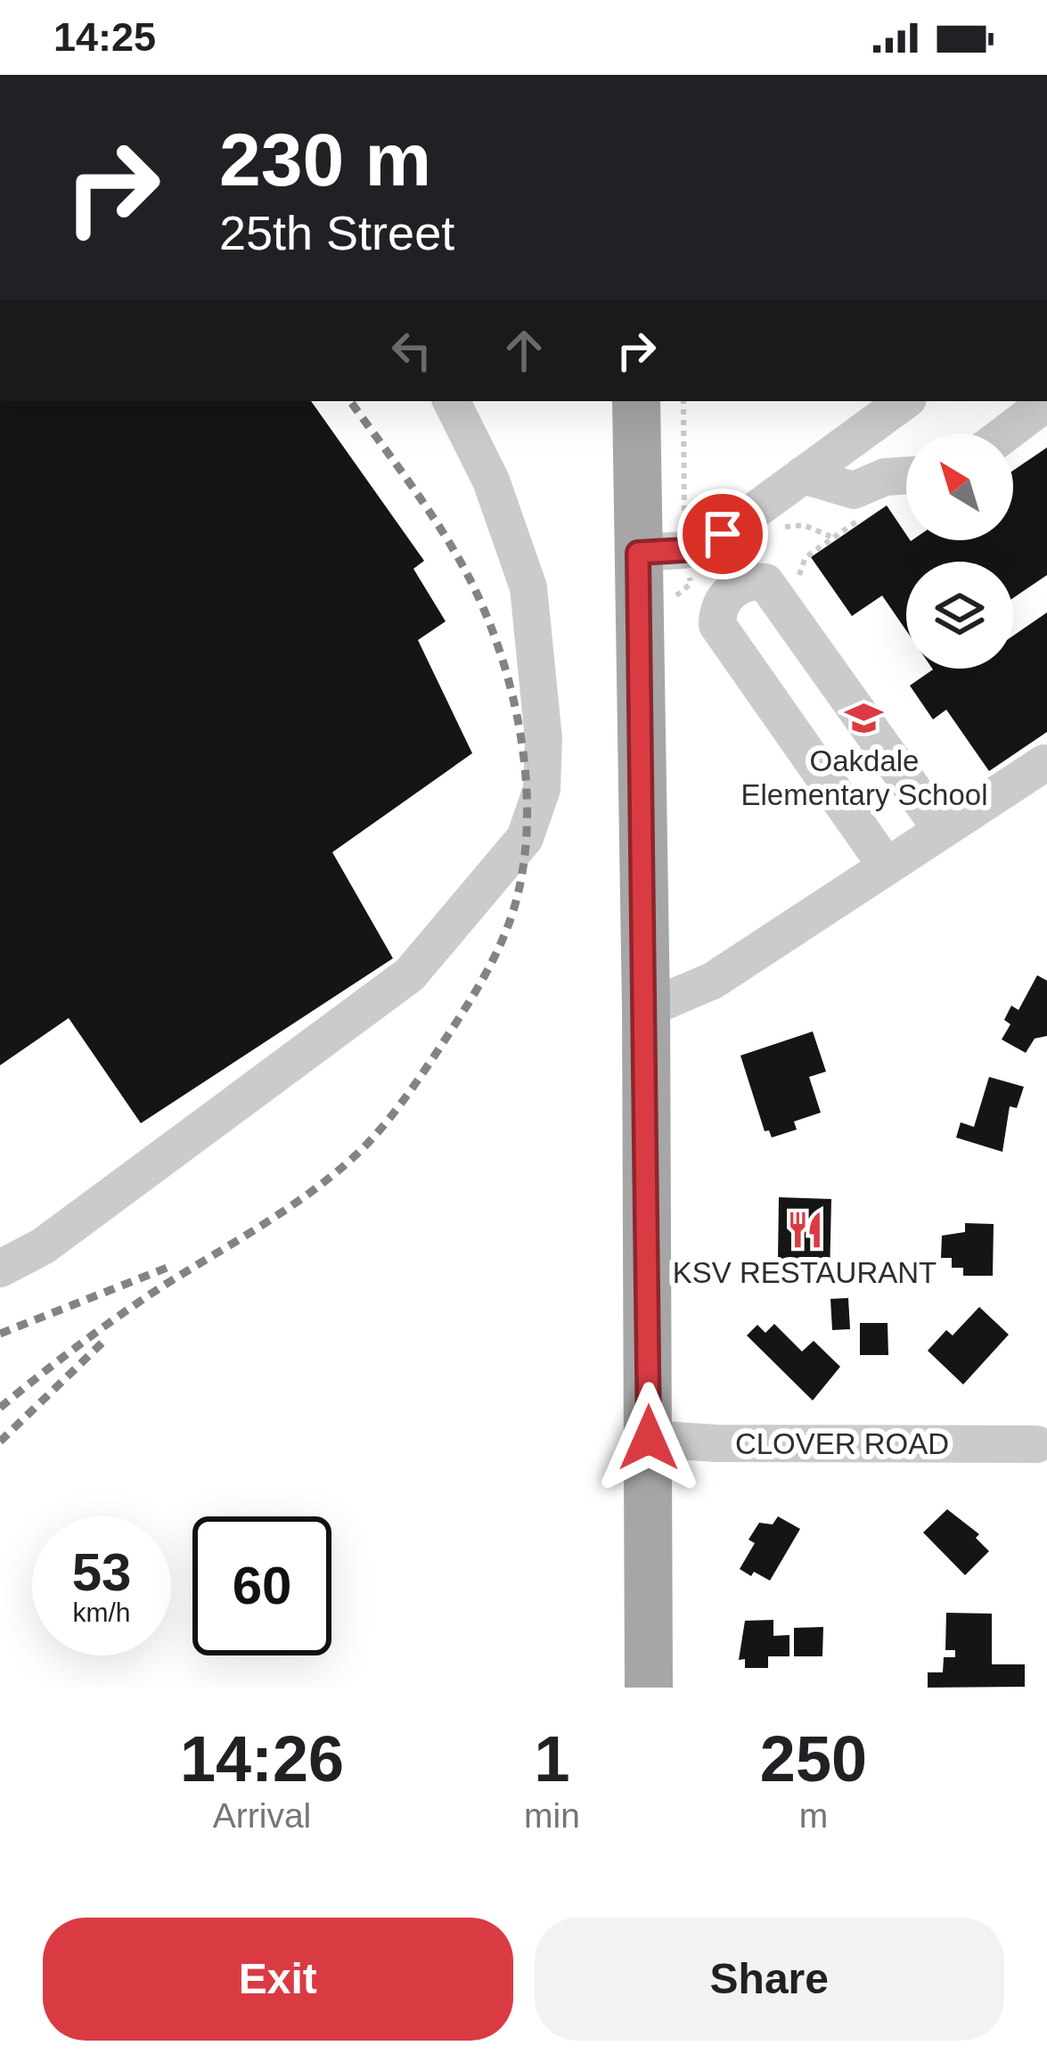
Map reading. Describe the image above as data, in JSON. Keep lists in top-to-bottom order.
{
  "streets": {
    "street": ["CLOVER ROAD"]
  },
  "places": {
    "school or university": ["Oakdale Elementary School"],
    "restaurant": ["KSV RESTAURANT"]
  },
  "north": "top left",
  "page": {
    "status": "14:25",
    "turn": ["230 m", "25th Street"],
    "speed": "53 km/h",
    "limit": "60",
    "eta": [
      "14:26",
      "Arrival",
      "1",
      "min",
      "250",
      "m"
    ],
    "buttons": ["Exit", "Share"]
  }
}
